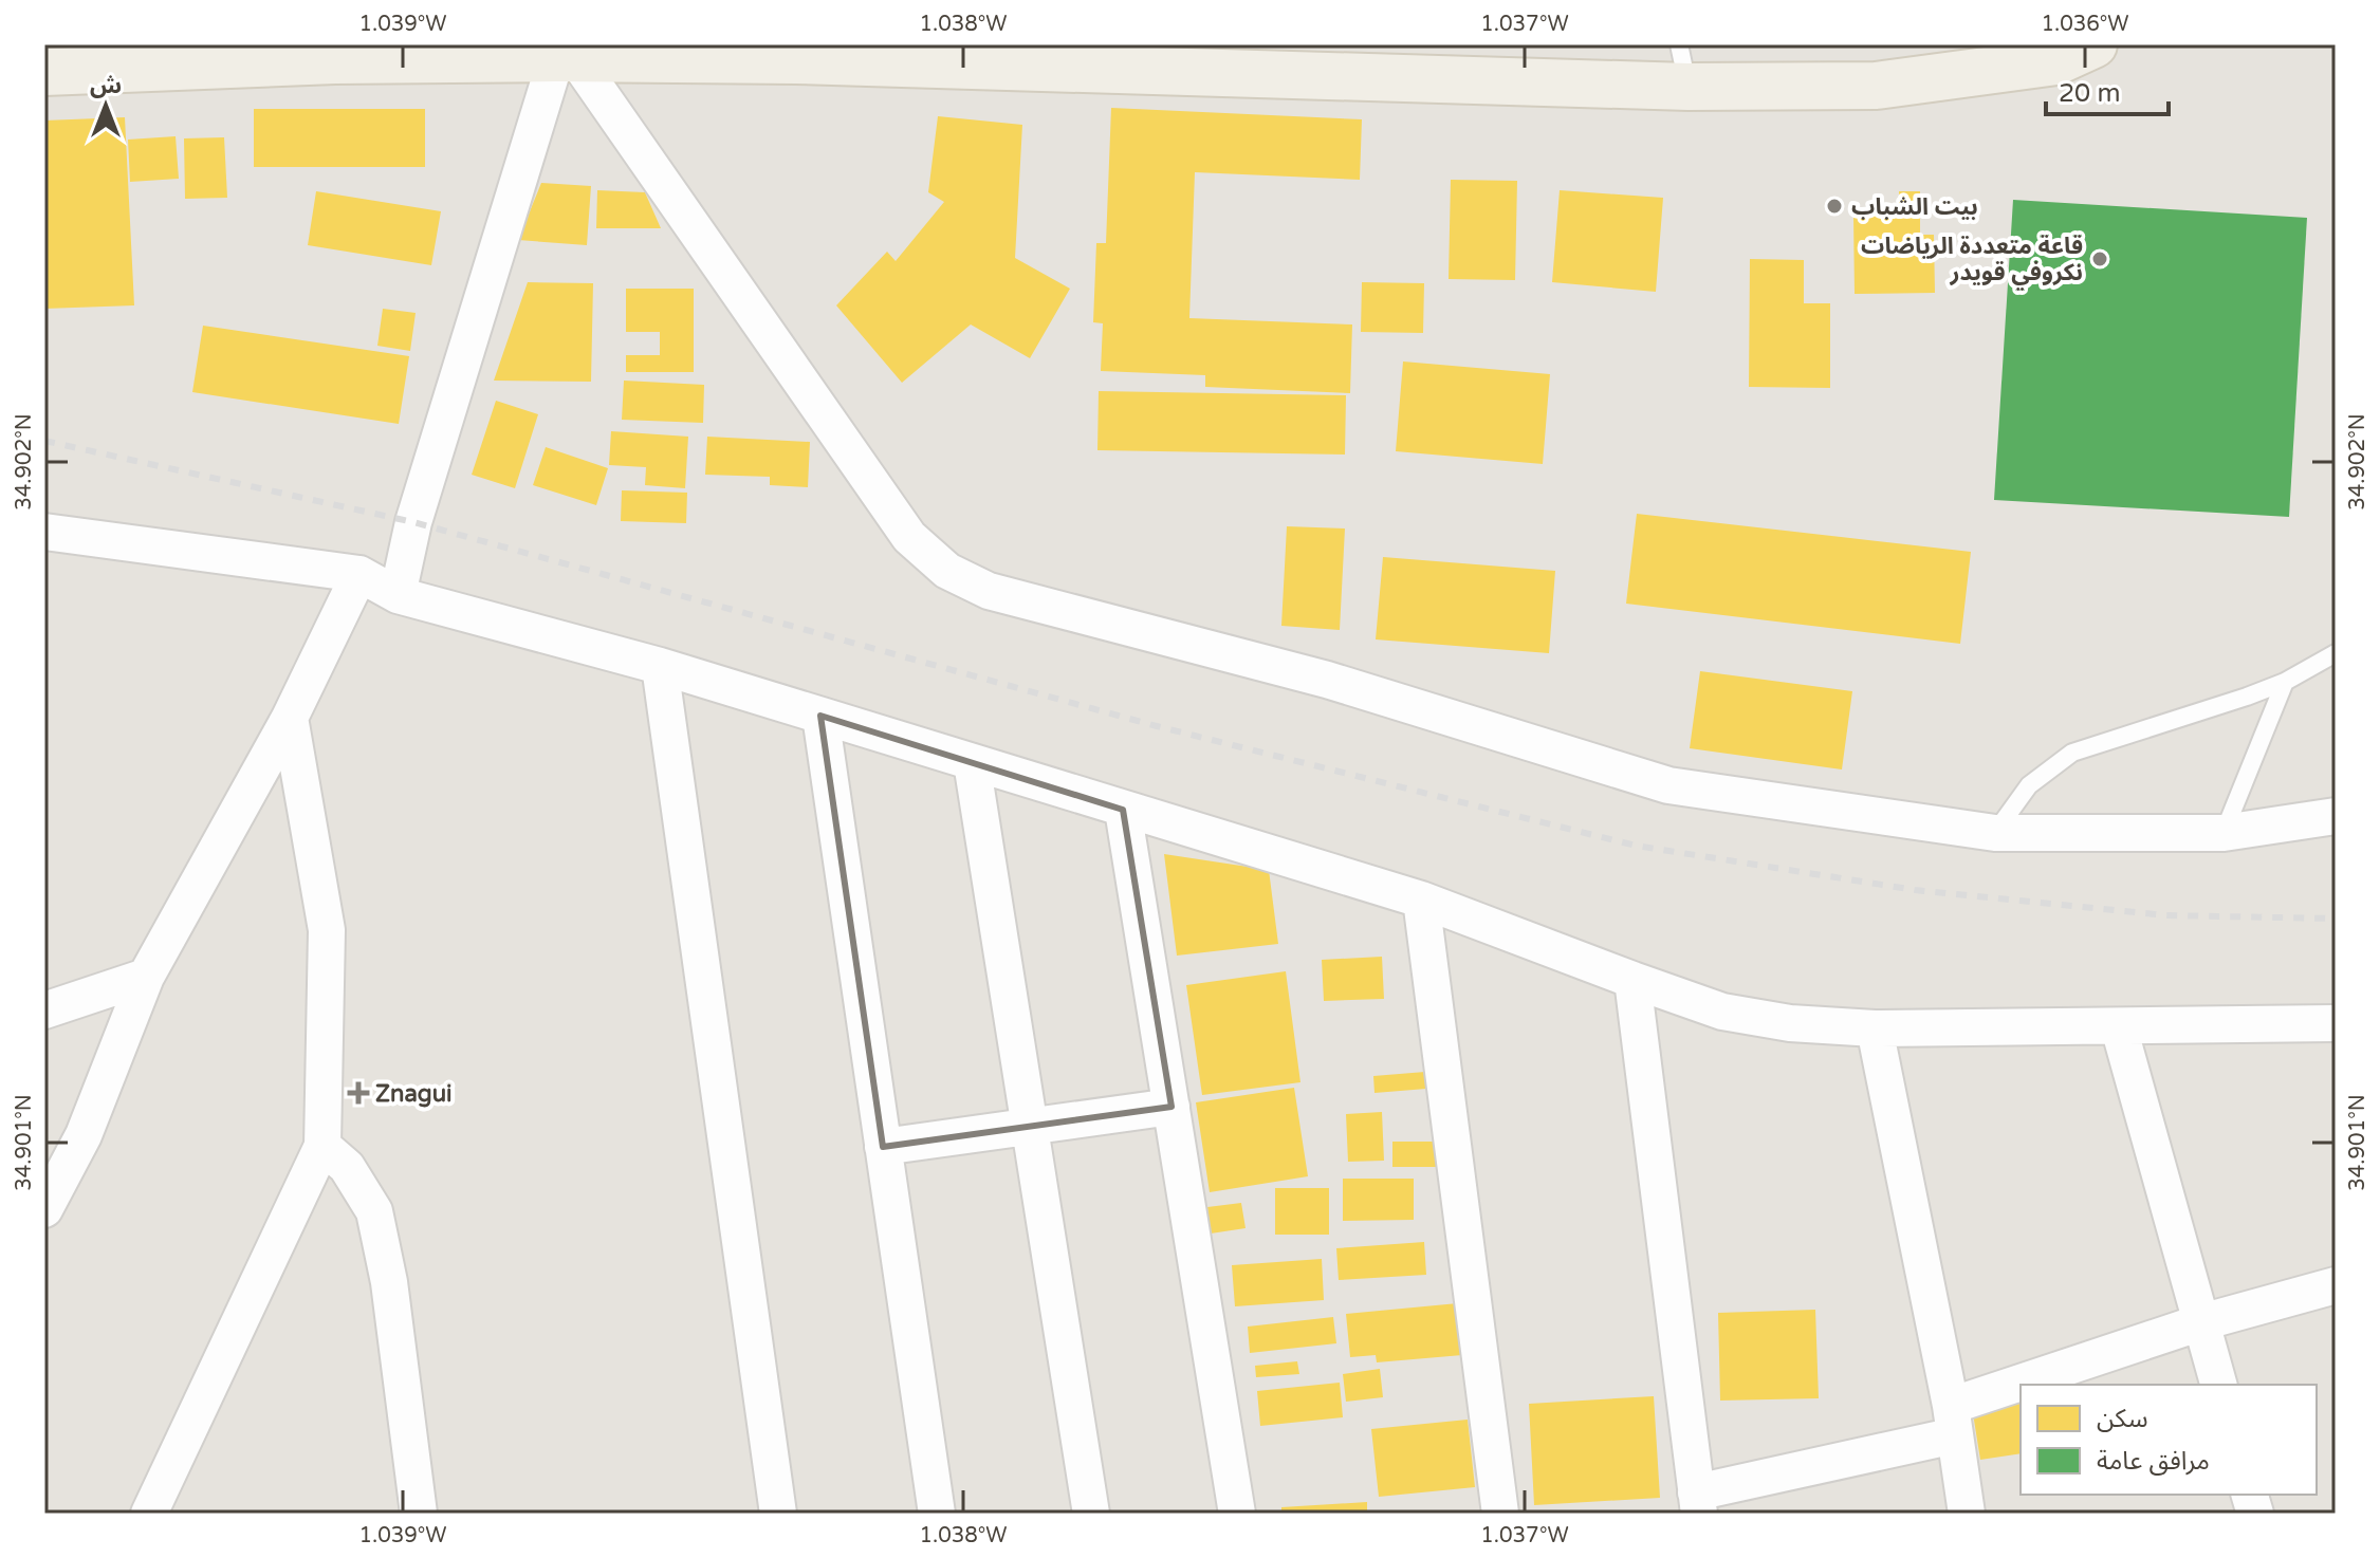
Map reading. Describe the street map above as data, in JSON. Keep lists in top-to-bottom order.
{
  "places": {
    "other": ["بيت الشباب", "قاعة متعددة الرياضات نكروفي قويدر"],
    "health": ["Znagui"]
  },
  "legend": ["سكن", "مرافق عامة"],
  "scale_bar": "20 m",
  "north": "top",
  "coordinates": [
    "1.039°W",
    "1.038°W",
    "1.037°W",
    "1.036°W",
    "34.902°N",
    "34.901°N"
  ]
}
